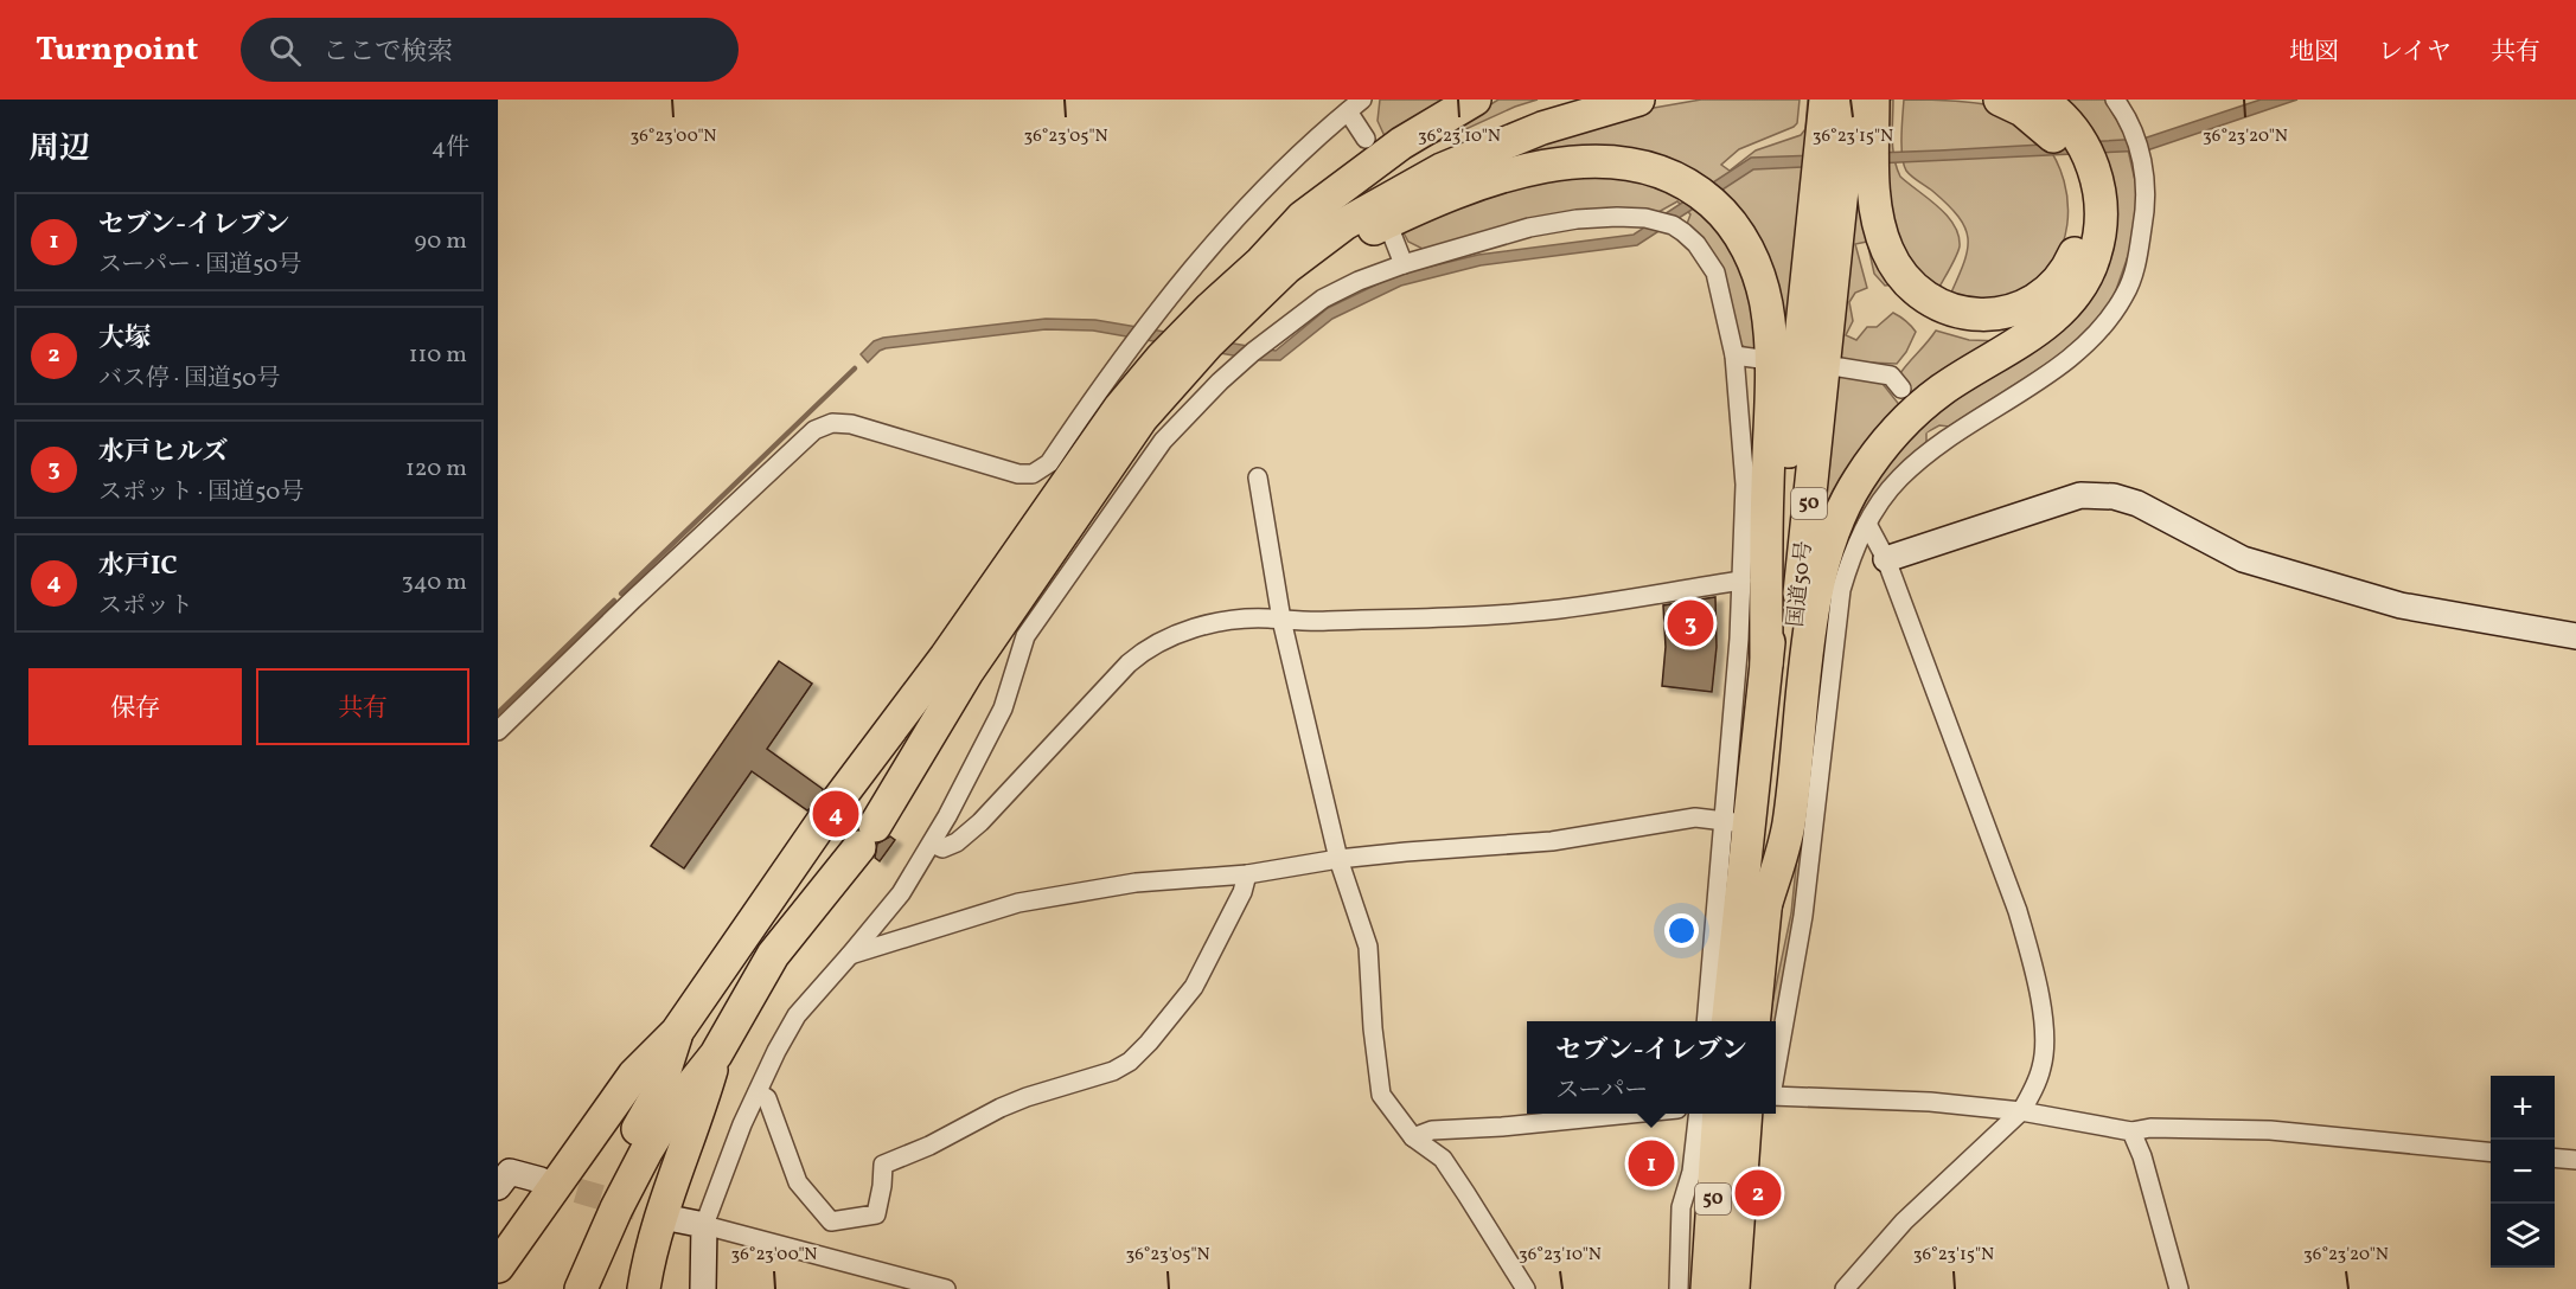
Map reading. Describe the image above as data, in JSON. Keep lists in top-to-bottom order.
{
  "streets": {
    "highway": ["50", "国道50号"]
  },
  "page": {
    "header": "Turnpoint",
    "search": "ここで検索",
    "nav": ["地図", "レイヤ", "共有"],
    "heading": ["周辺", "4件"],
    "list": [
      {
        "mark": "1",
        "name": "セブン-イレブン",
        "note": "スーパー · 国道50号",
        "value": "90 m"
      },
      {
        "mark": "2",
        "name": "大塚",
        "note": "バス停 · 国道50号",
        "value": "110 m"
      },
      {
        "mark": "3",
        "name": "水戸ヒルズ",
        "note": "スポット · 国道50号",
        "value": "120 m"
      },
      {
        "mark": "4",
        "name": "水戸IC",
        "note": "スポット",
        "value": "340 m"
      }
    ],
    "pins": [
      "3",
      "4",
      "1",
      "2"
    ],
    "buttons": ["保存", "共有"],
    "popup": ["セブン-イレブン", "スーパー"],
    "map_buttons": ["+", "−"]
  },
  "coordinates": [
    "36°23'00\"N",
    "36°23'05\"N",
    "36°23'10\"N",
    "36°23'15\"N",
    "36°23'20\"N"
  ]
}
